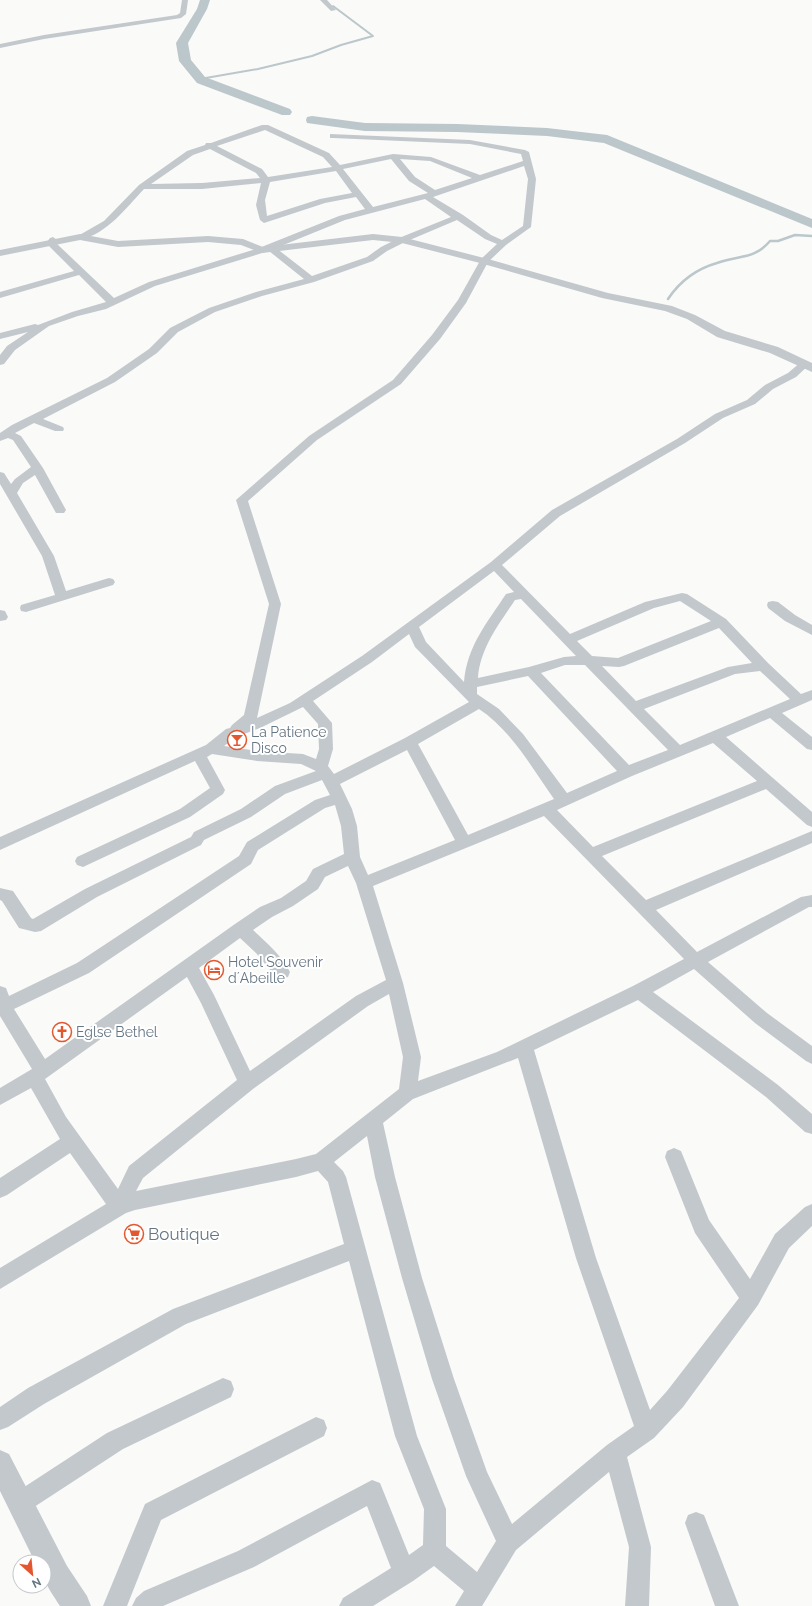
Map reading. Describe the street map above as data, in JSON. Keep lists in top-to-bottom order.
{
  "places": {
    "bar": ["La Patience Disco"],
    "hotel": ["Hotel Souvenir d´Abeille"],
    "church": ["Eglse Bethel"],
    "supermarket": ["Boutique"]
  },
  "north": "bottom right"
}
